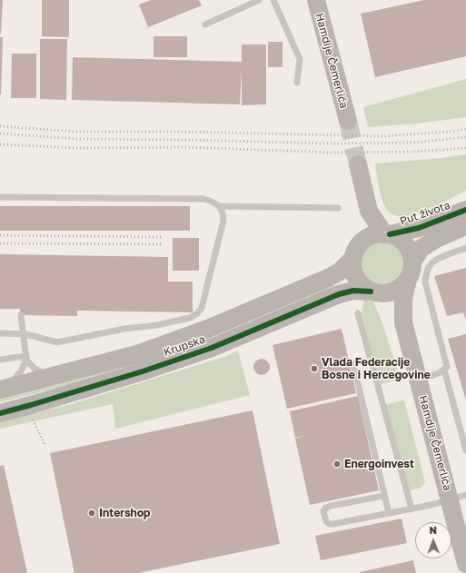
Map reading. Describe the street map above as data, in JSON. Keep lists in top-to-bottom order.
{
  "streets": {
    "street": ["Hamdije Čemerlića", "Put života", "Krupska"]
  },
  "crossings": [
    ["Hamdije Čemerlića", "Put života"],
    ["Hamdije Čemerlića", "Krupska"],
    ["Put života", "Krupska"]
  ],
  "places": ["Vlada Federacije Bosne i Hercegovine", "Energoinvest", "Intershop"],
  "north": "top"
}
